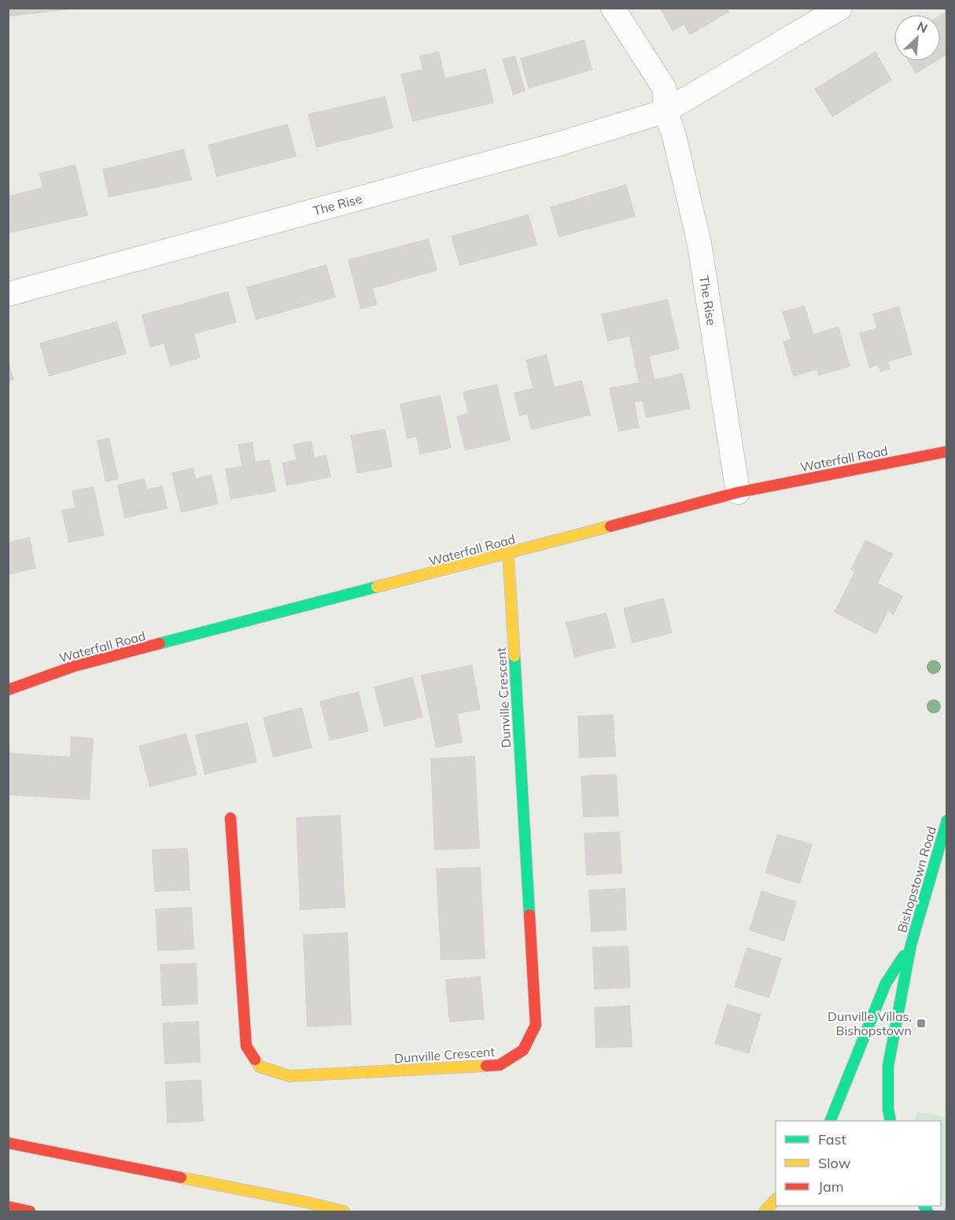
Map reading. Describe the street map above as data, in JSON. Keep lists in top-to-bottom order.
{
  "streets": {
    "main road": ["Waterfall Road", "Dunville Crescent", "Bishopstown Road"],
    "street": ["The Rise"]
  },
  "crossings": [
    ["The Rise", "Waterfall Road"],
    ["Waterfall Road", "Dunville Crescent"]
  ],
  "places": {
    "transit": ["Dunville Villas, Bishopstown"]
  },
  "legend": ["Fast", "Slow", "Jam"],
  "north": "top right"
}
